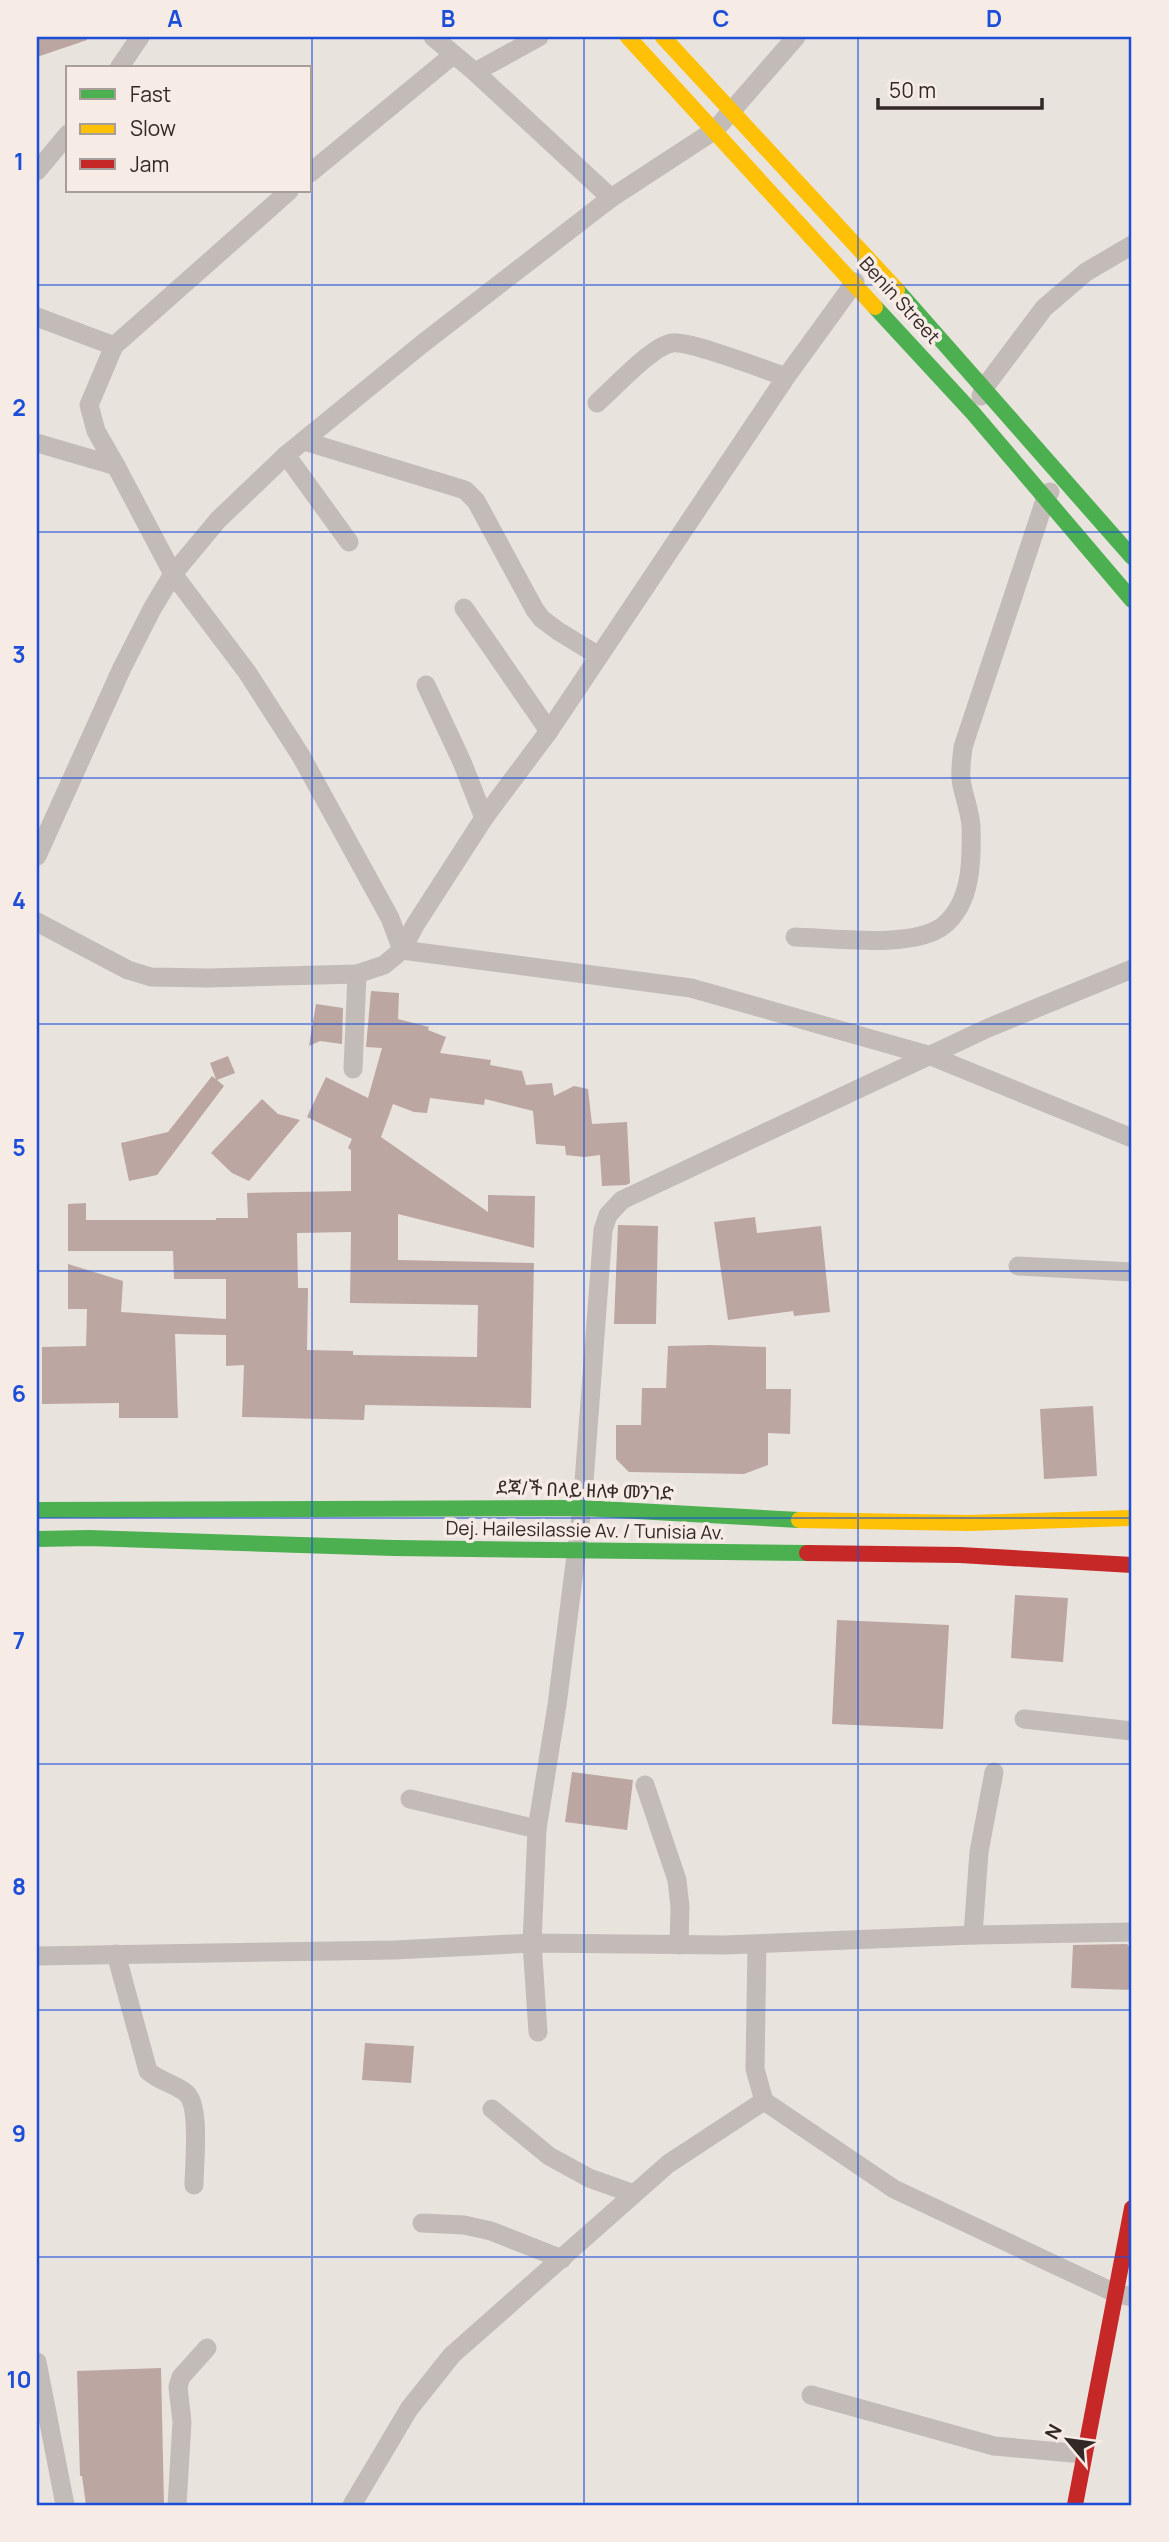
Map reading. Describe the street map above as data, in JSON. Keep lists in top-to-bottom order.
{
  "streets": {
    "main road": ["Benin Street", "ደጃ/ች በላይ ዘለቀ መንገድ", "Dej. Hailesilassie Av. / Tunisia Av."]
  },
  "legend": ["Fast", "Slow", "Jam"],
  "scale_bar": "50 m",
  "north": "top left",
  "grid": {
    "columns": [
      "A",
      "B",
      "C",
      "D"
    ],
    "rows": [
      "1",
      "2",
      "3",
      "4",
      "5",
      "6",
      "7",
      "8",
      "9",
      "10"
    ]
  }
}
